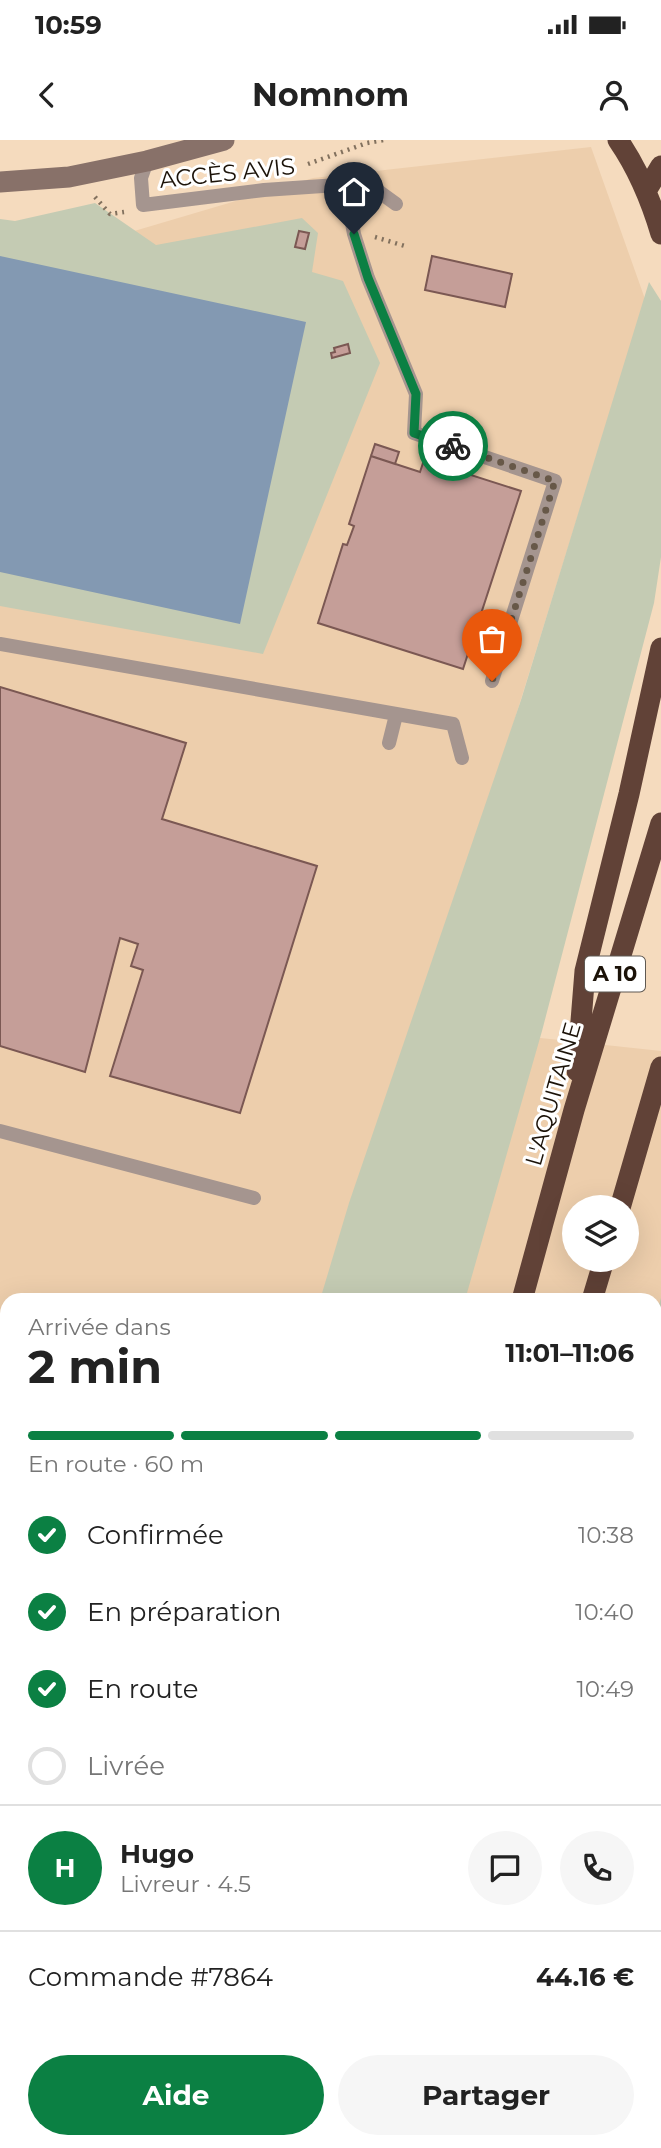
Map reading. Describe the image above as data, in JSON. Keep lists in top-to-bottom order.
{
  "streets": {
    "highway": ["A 10", "L'AQUITAINE"],
    "lane": ["ACCÈS AVIS"]
  },
  "page": {
    "status": "10:59",
    "header": "Nomnom",
    "heading": ["2 min", "Arrivée dans", "11:01–11:06"],
    "panel": [
      "Hugo",
      "Livreur · 4.5",
      "Commande #7864",
      "44.16 €"
    ],
    "bar": "En route · 60 m",
    "list": [
      ["Confirmée", "10:38"],
      ["En préparation", "10:40"],
      ["En route", "10:49"],
      "Livrée"
    ],
    "round": "H",
    "buttons": ["Aide", "Partager"]
  }
}
